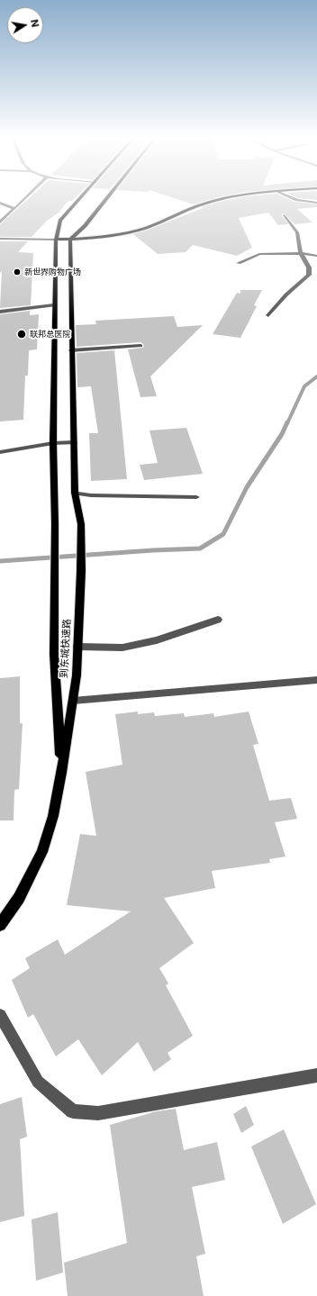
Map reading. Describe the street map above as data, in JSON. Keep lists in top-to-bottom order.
{
  "streets": {
    "main road": ["到东城快速路"]
  },
  "places": ["新世界购物广场", "联邦总医院"],
  "north": "right"
}
